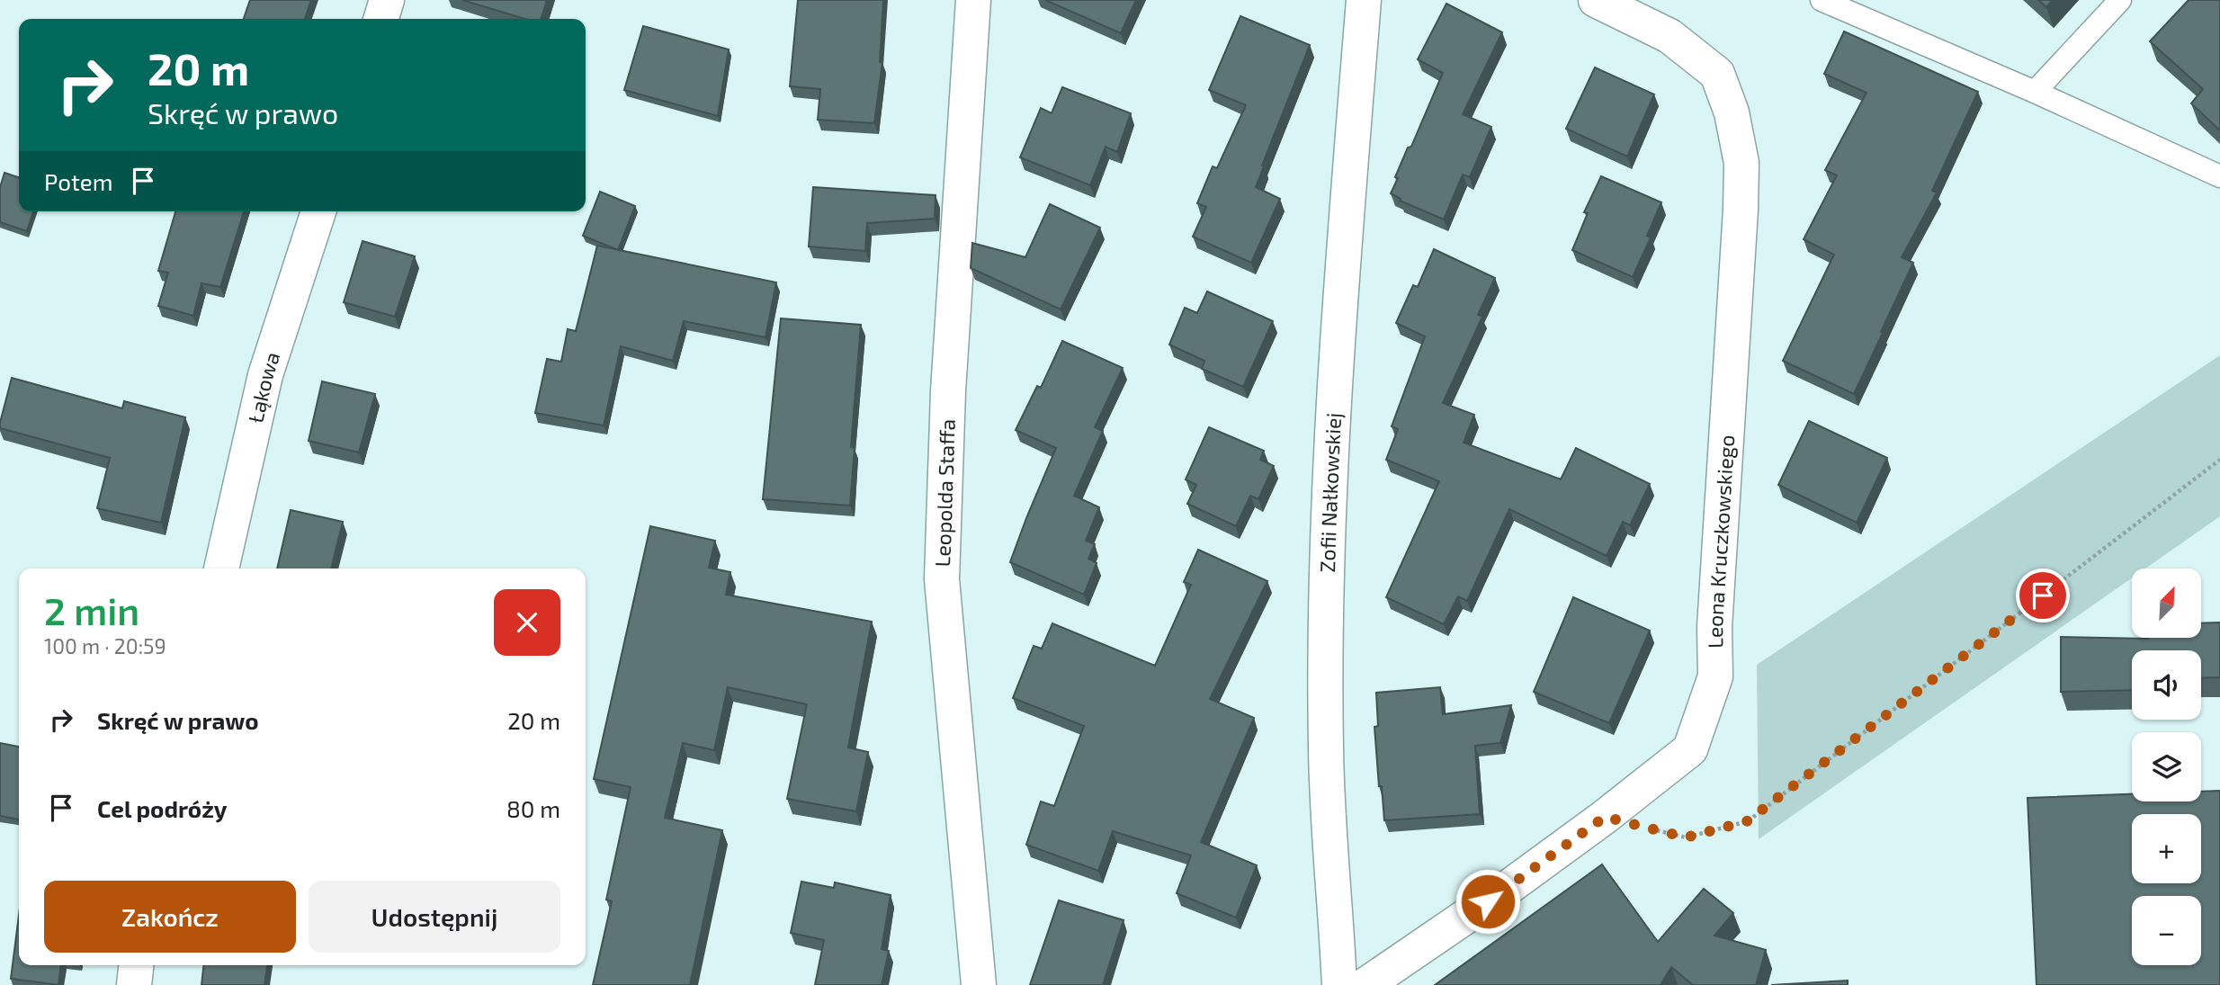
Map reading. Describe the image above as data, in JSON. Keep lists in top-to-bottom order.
{
  "streets": {
    "street": [
      "Łąkowa",
      "Zofii Nałkowskiej",
      "Leopolda Staffa",
      "Leona Kruczkowskiego"
    ]
  },
  "north": "top right",
  "page": {
    "turn": ["20 m", "Skręć w prawo"],
    "then": "Potem",
    "map_buttons": ["+", "−"],
    "heading": ["2 min", "100 m · 20:59"],
    "list": [
      {
        "name": "Skręć w prawo",
        "value": "20 m"
      },
      {
        "name": "Cel podróży",
        "value": "80 m"
      }
    ],
    "buttons": ["Zakończ", "Udostępnij"]
  }
}
